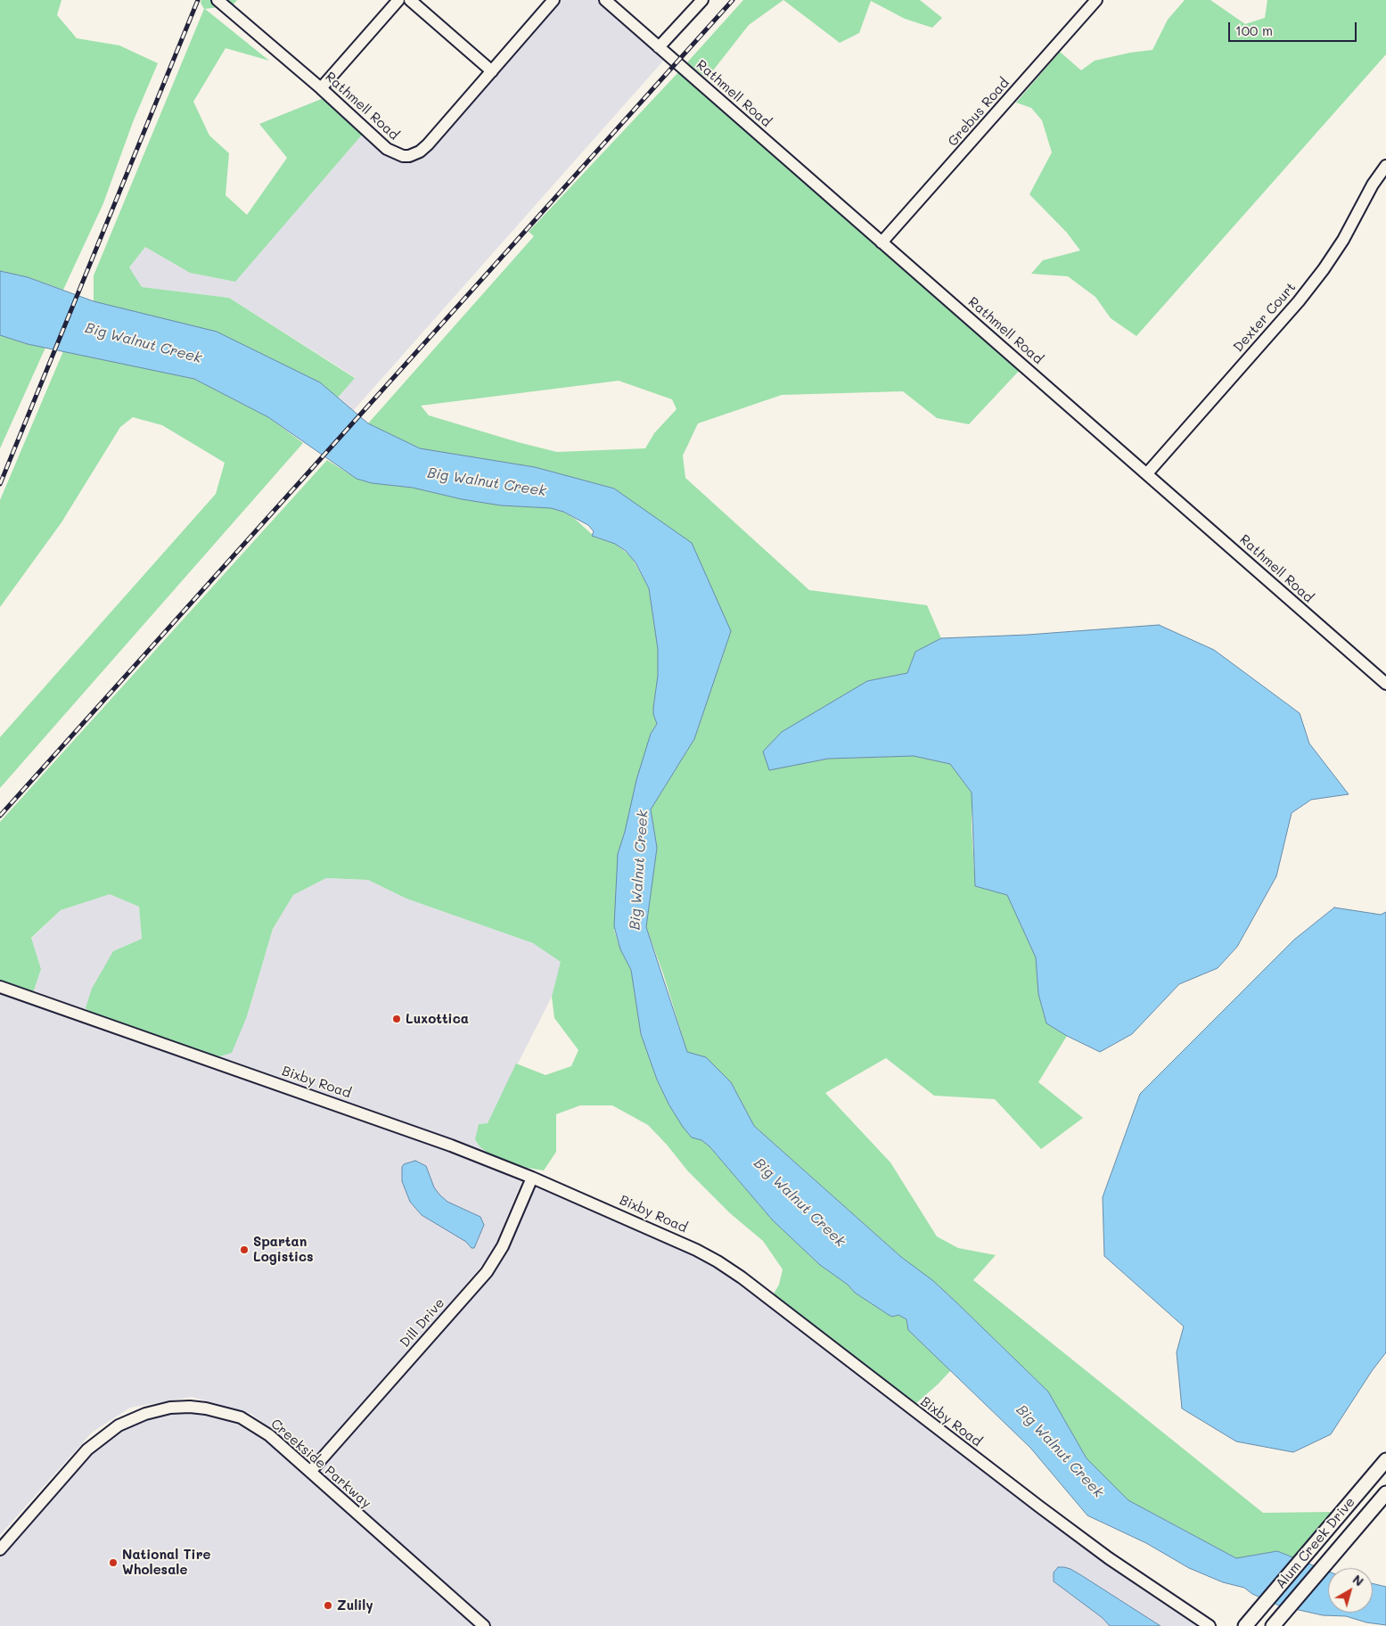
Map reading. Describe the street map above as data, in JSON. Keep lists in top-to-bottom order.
{
  "streets": {
    "main road": ["Alum Creek Drive"],
    "street": [
      "Rathmell Road",
      "Grebus Road",
      "Dexter Court",
      "Bixby Road",
      "Dill Drive",
      "Creekside Parkway"
    ]
  },
  "crossings": [
    ["Rathmell Road", "Grebus Road"],
    ["Rathmell Road", "Dexter Court"],
    ["Bixby Road", "Dill Drive"],
    ["Dill Drive", "Creekside Parkway"]
  ],
  "water": ["Big Walnut Creek"],
  "places": [
    "Luxottica",
    "Spartan Logistics",
    "National Tire Wholesale",
    "Zulily"
  ],
  "scale_bar": "100 m",
  "north": "top right"
}
